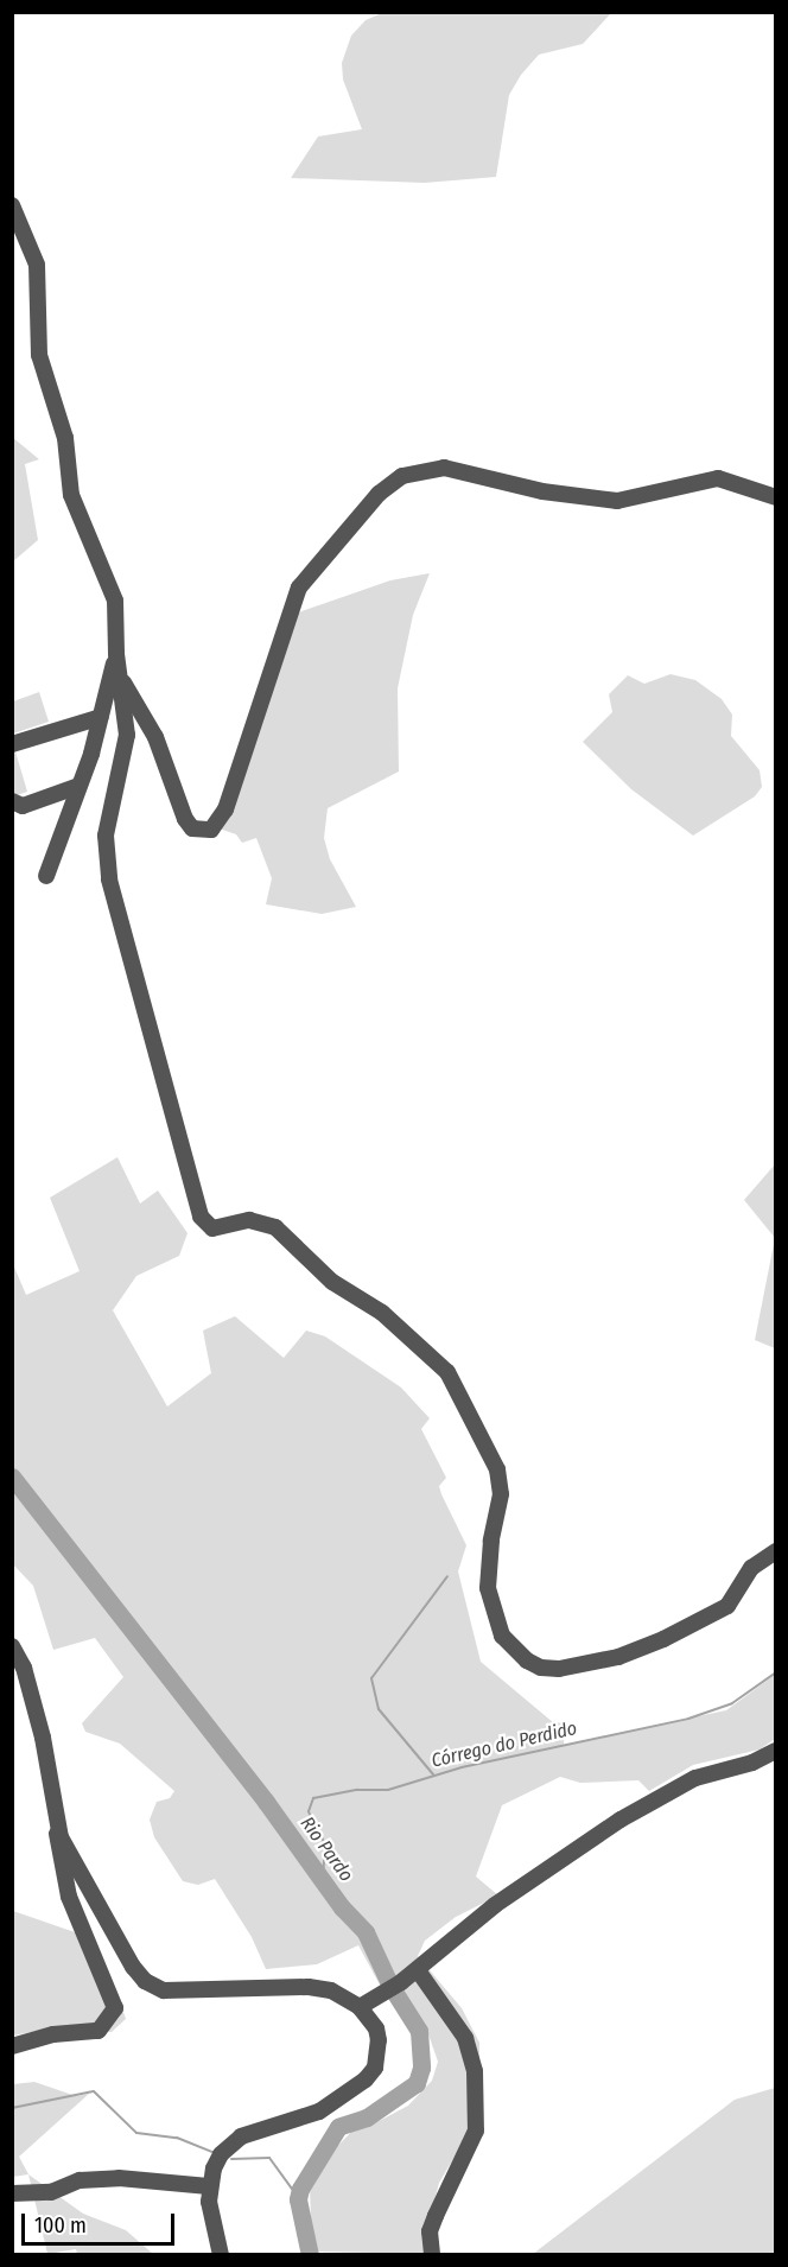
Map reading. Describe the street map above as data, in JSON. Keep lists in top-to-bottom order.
{
  "water": ["Córrego do Perdido", "Rio Pardo"],
  "scale_bar": "100 m"
}
